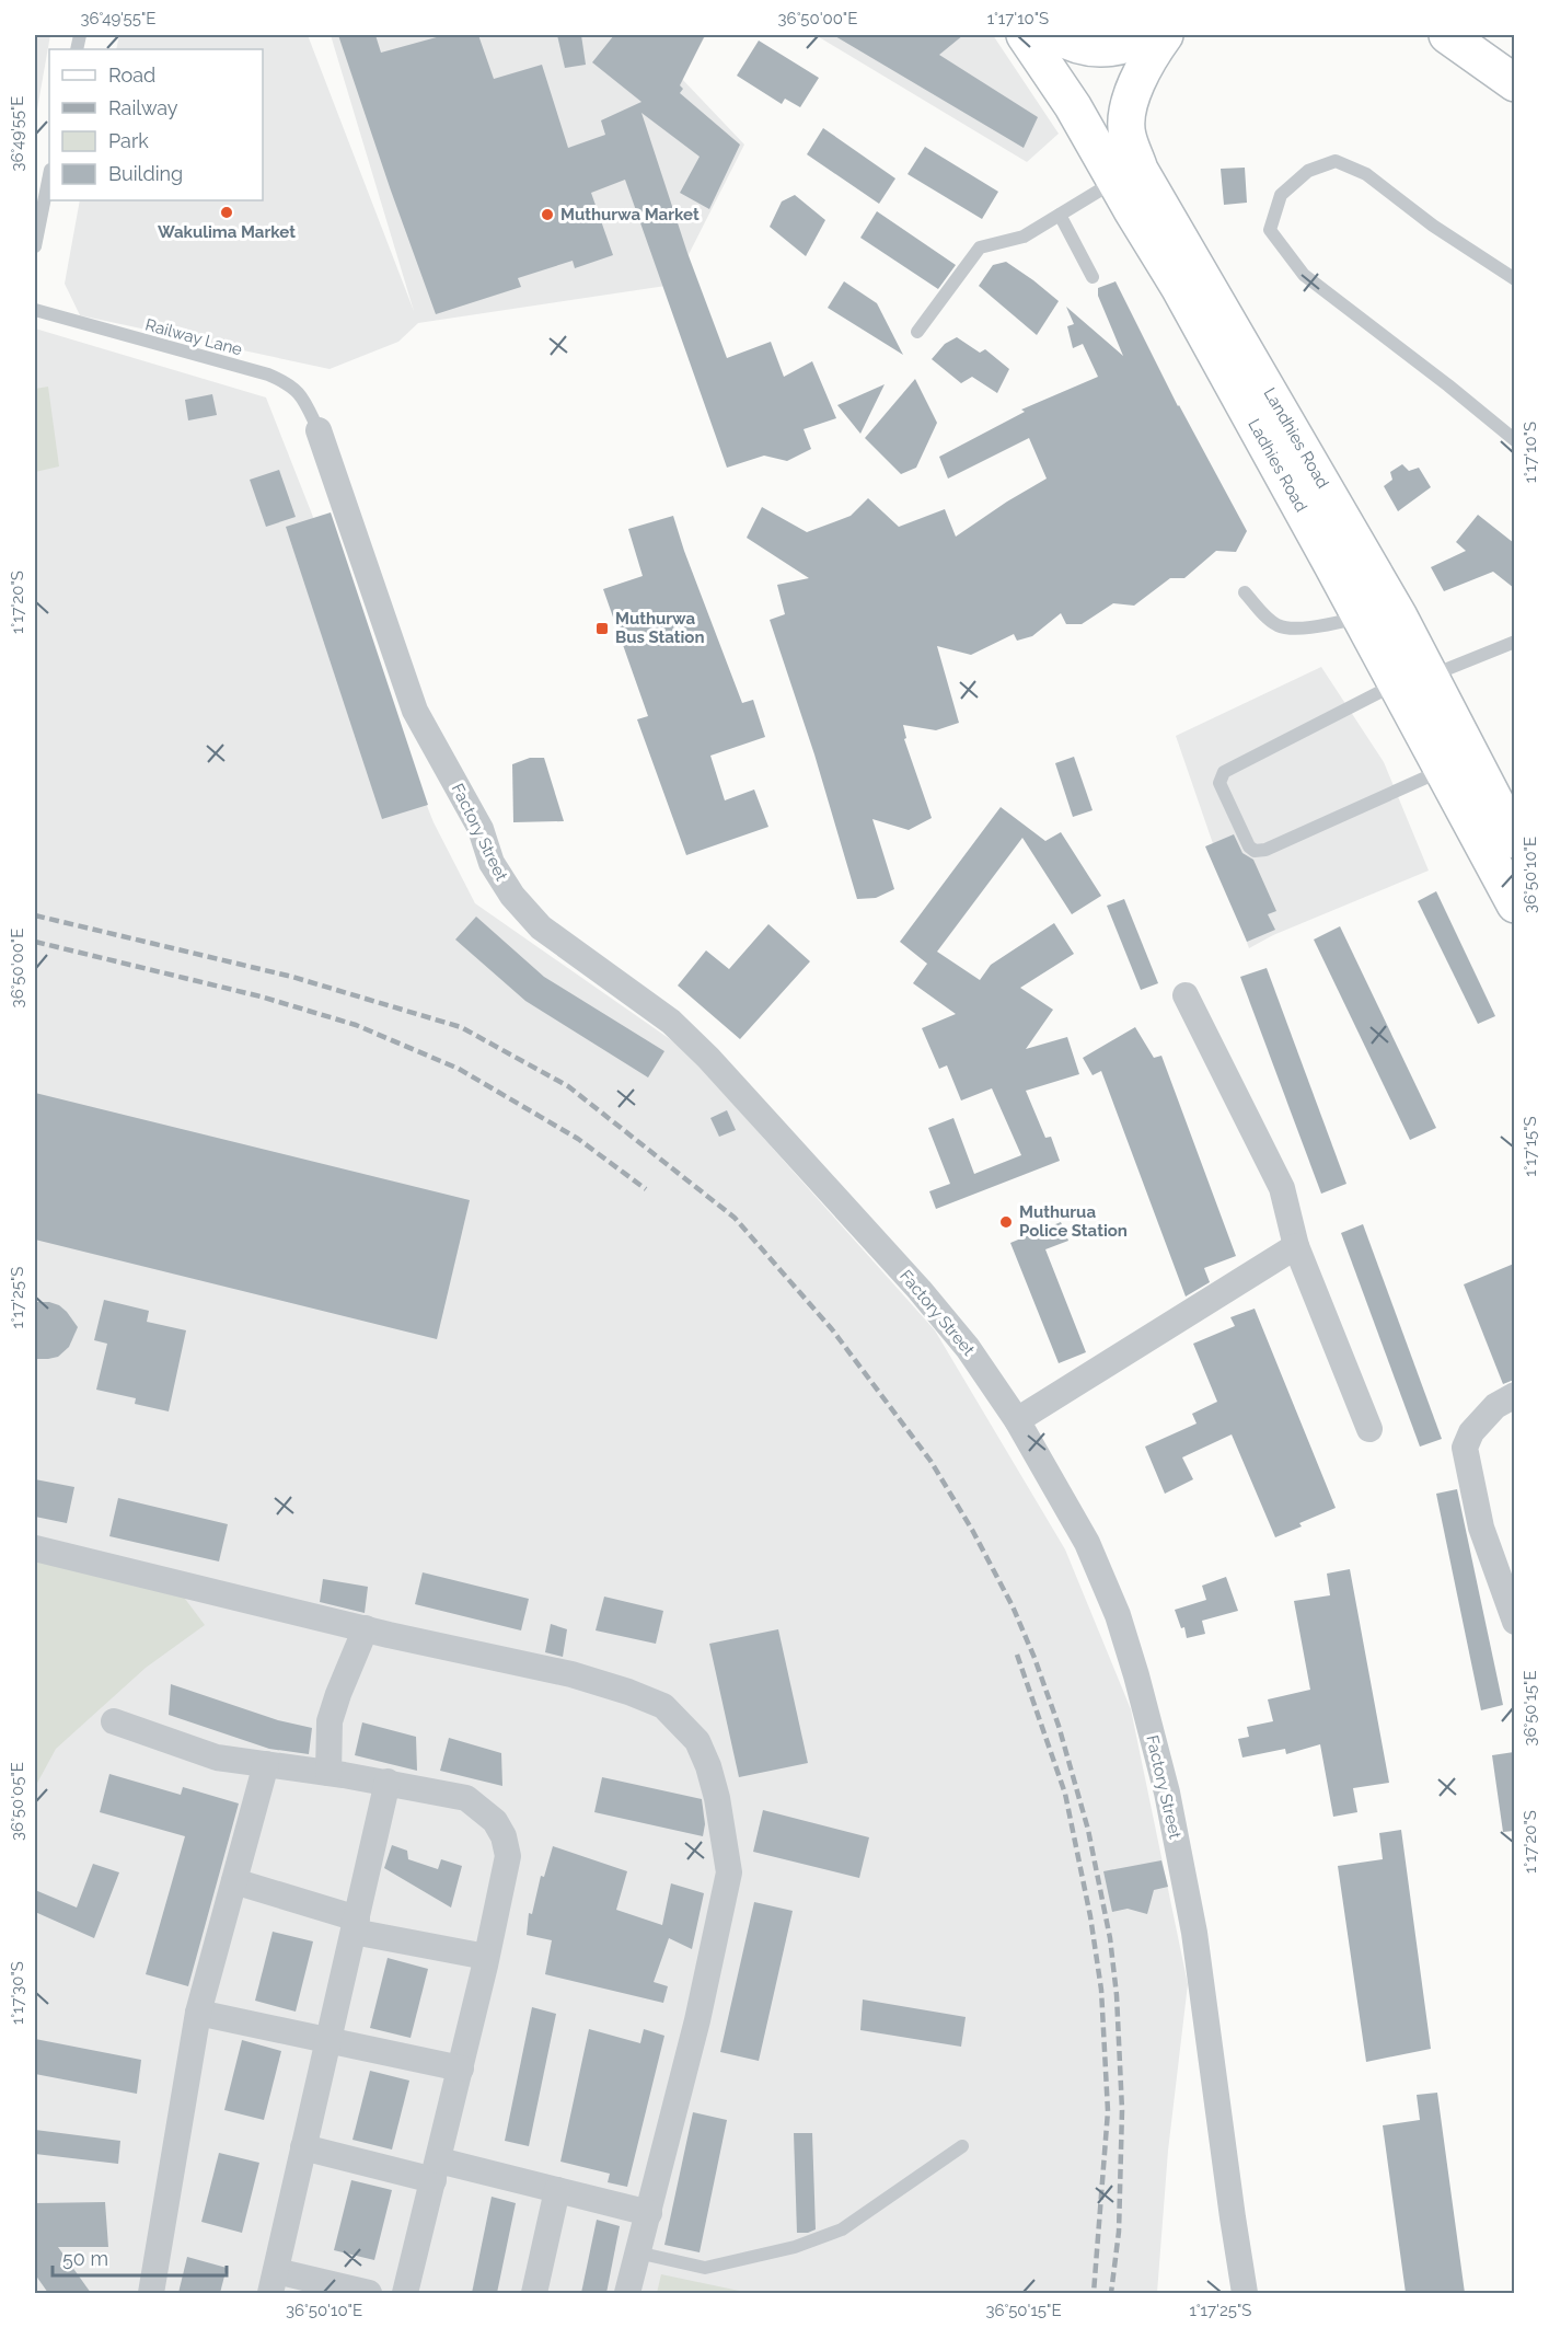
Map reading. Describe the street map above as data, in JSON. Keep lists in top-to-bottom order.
{
  "streets": {
    "main road": ["Landhies Road", "Ladhies Road"],
    "street": ["Factory Street"],
    "lane": ["Railway Lane"]
  },
  "crossings": [
    ["Railway Lane", "Factory Street"]
  ],
  "places": {
    "other": ["Wakulima Market", "Muthurwa Market", "Muthurua Police Station"],
    "transit": ["Muthurwa Bus Station"]
  },
  "legend": [
    "Road",
    "Railway",
    "Park",
    "Building"
  ],
  "scale_bar": "50 m",
  "coordinates": [
    "36°49'55\"E",
    "36°50'00\"E",
    "1°17'10\"S",
    "1°17'20\"S",
    "36°50'10\"E",
    "1°17'15\"S",
    "1°17'25\"S",
    "36°50'15\"E",
    "36°50'05\"E",
    "1°17'30\"S"
  ]
}
